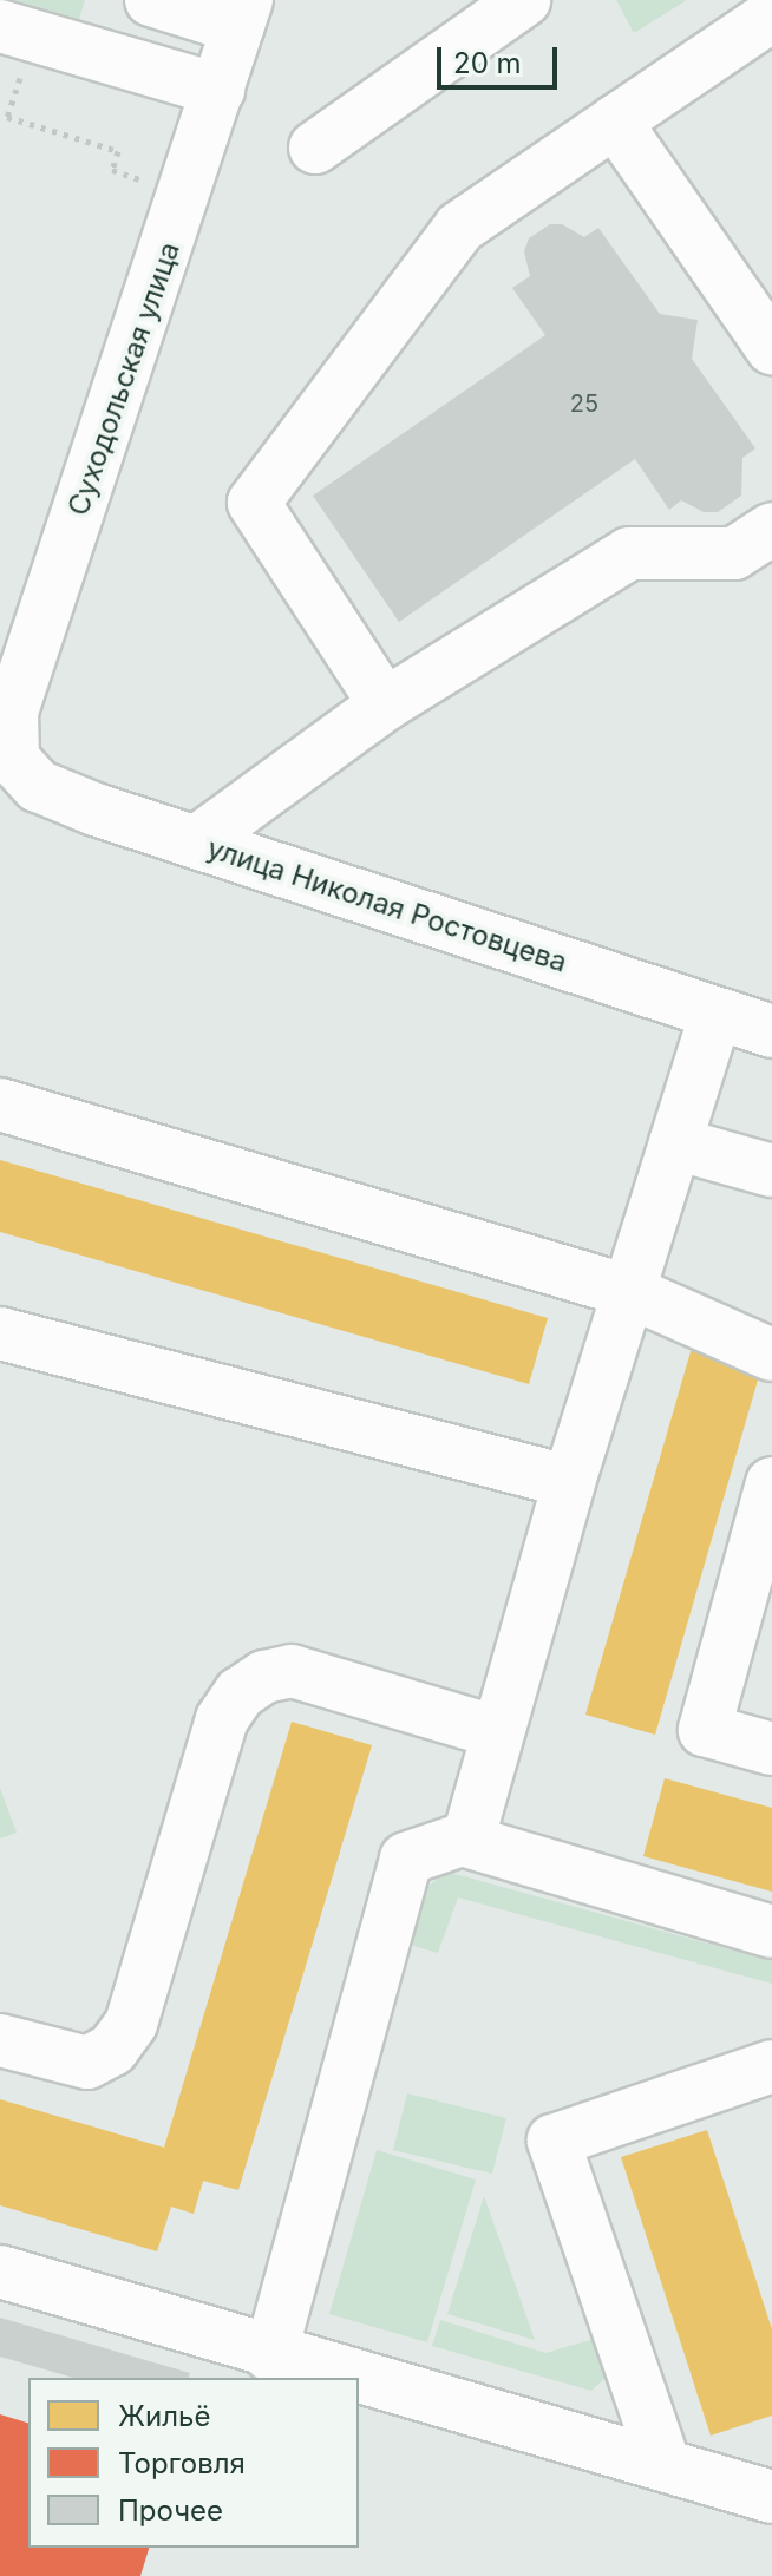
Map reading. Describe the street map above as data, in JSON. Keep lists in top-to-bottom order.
{
  "streets": {
    "street": ["Суходольская улица", "улица Николая Ростовцева"]
  },
  "crossings": [
    ["Суходольская улица", "улица Николая Ростовцева"]
  ],
  "house_numbers": ["25"],
  "legend": ["Жильё", "Торговля", "Прочее"],
  "scale_bar": "20 m"
}
